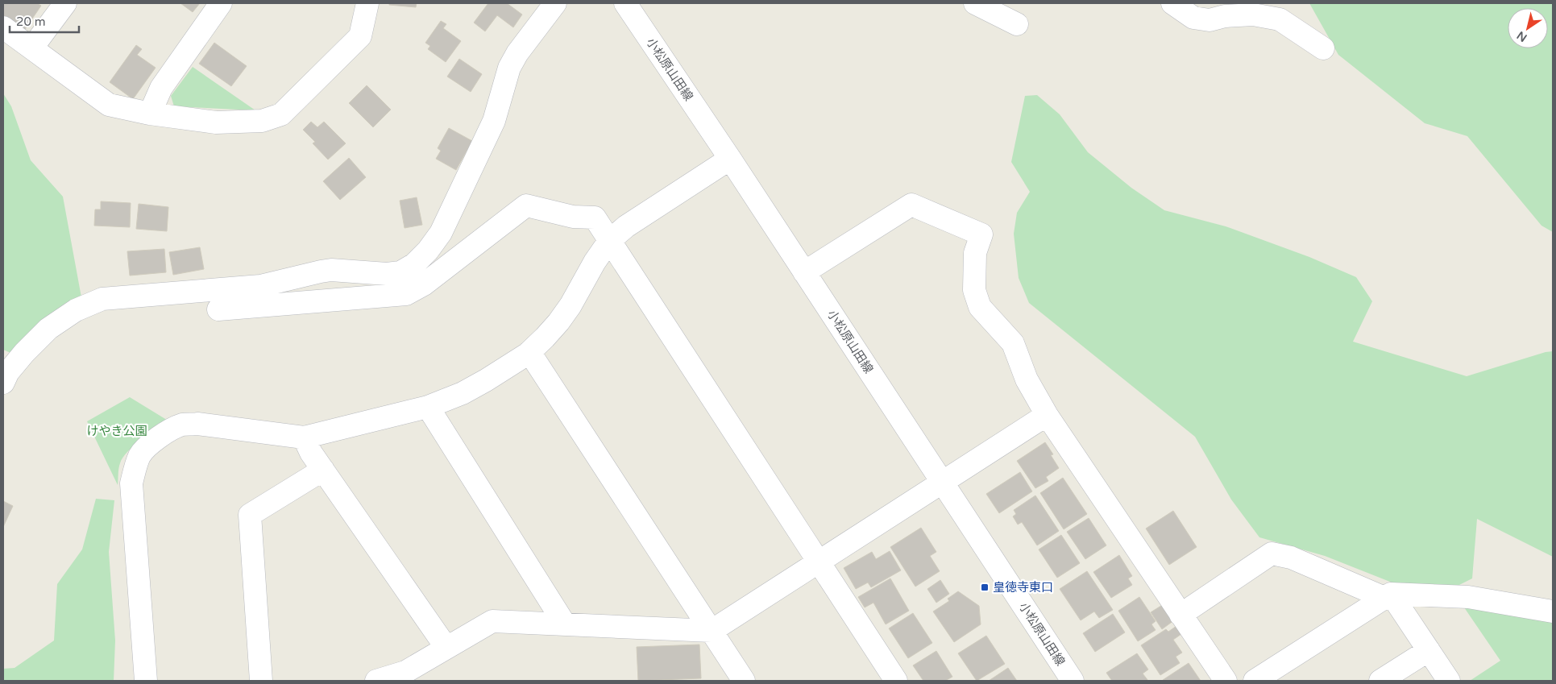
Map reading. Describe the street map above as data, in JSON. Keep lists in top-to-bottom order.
{
  "streets": {
    "street": ["小松原山田線"]
  },
  "parks": ["けやき公園"],
  "places": {
    "transit": ["皇徳寺東口"]
  },
  "scale_bar": "20 m",
  "north": "bottom left"
}
